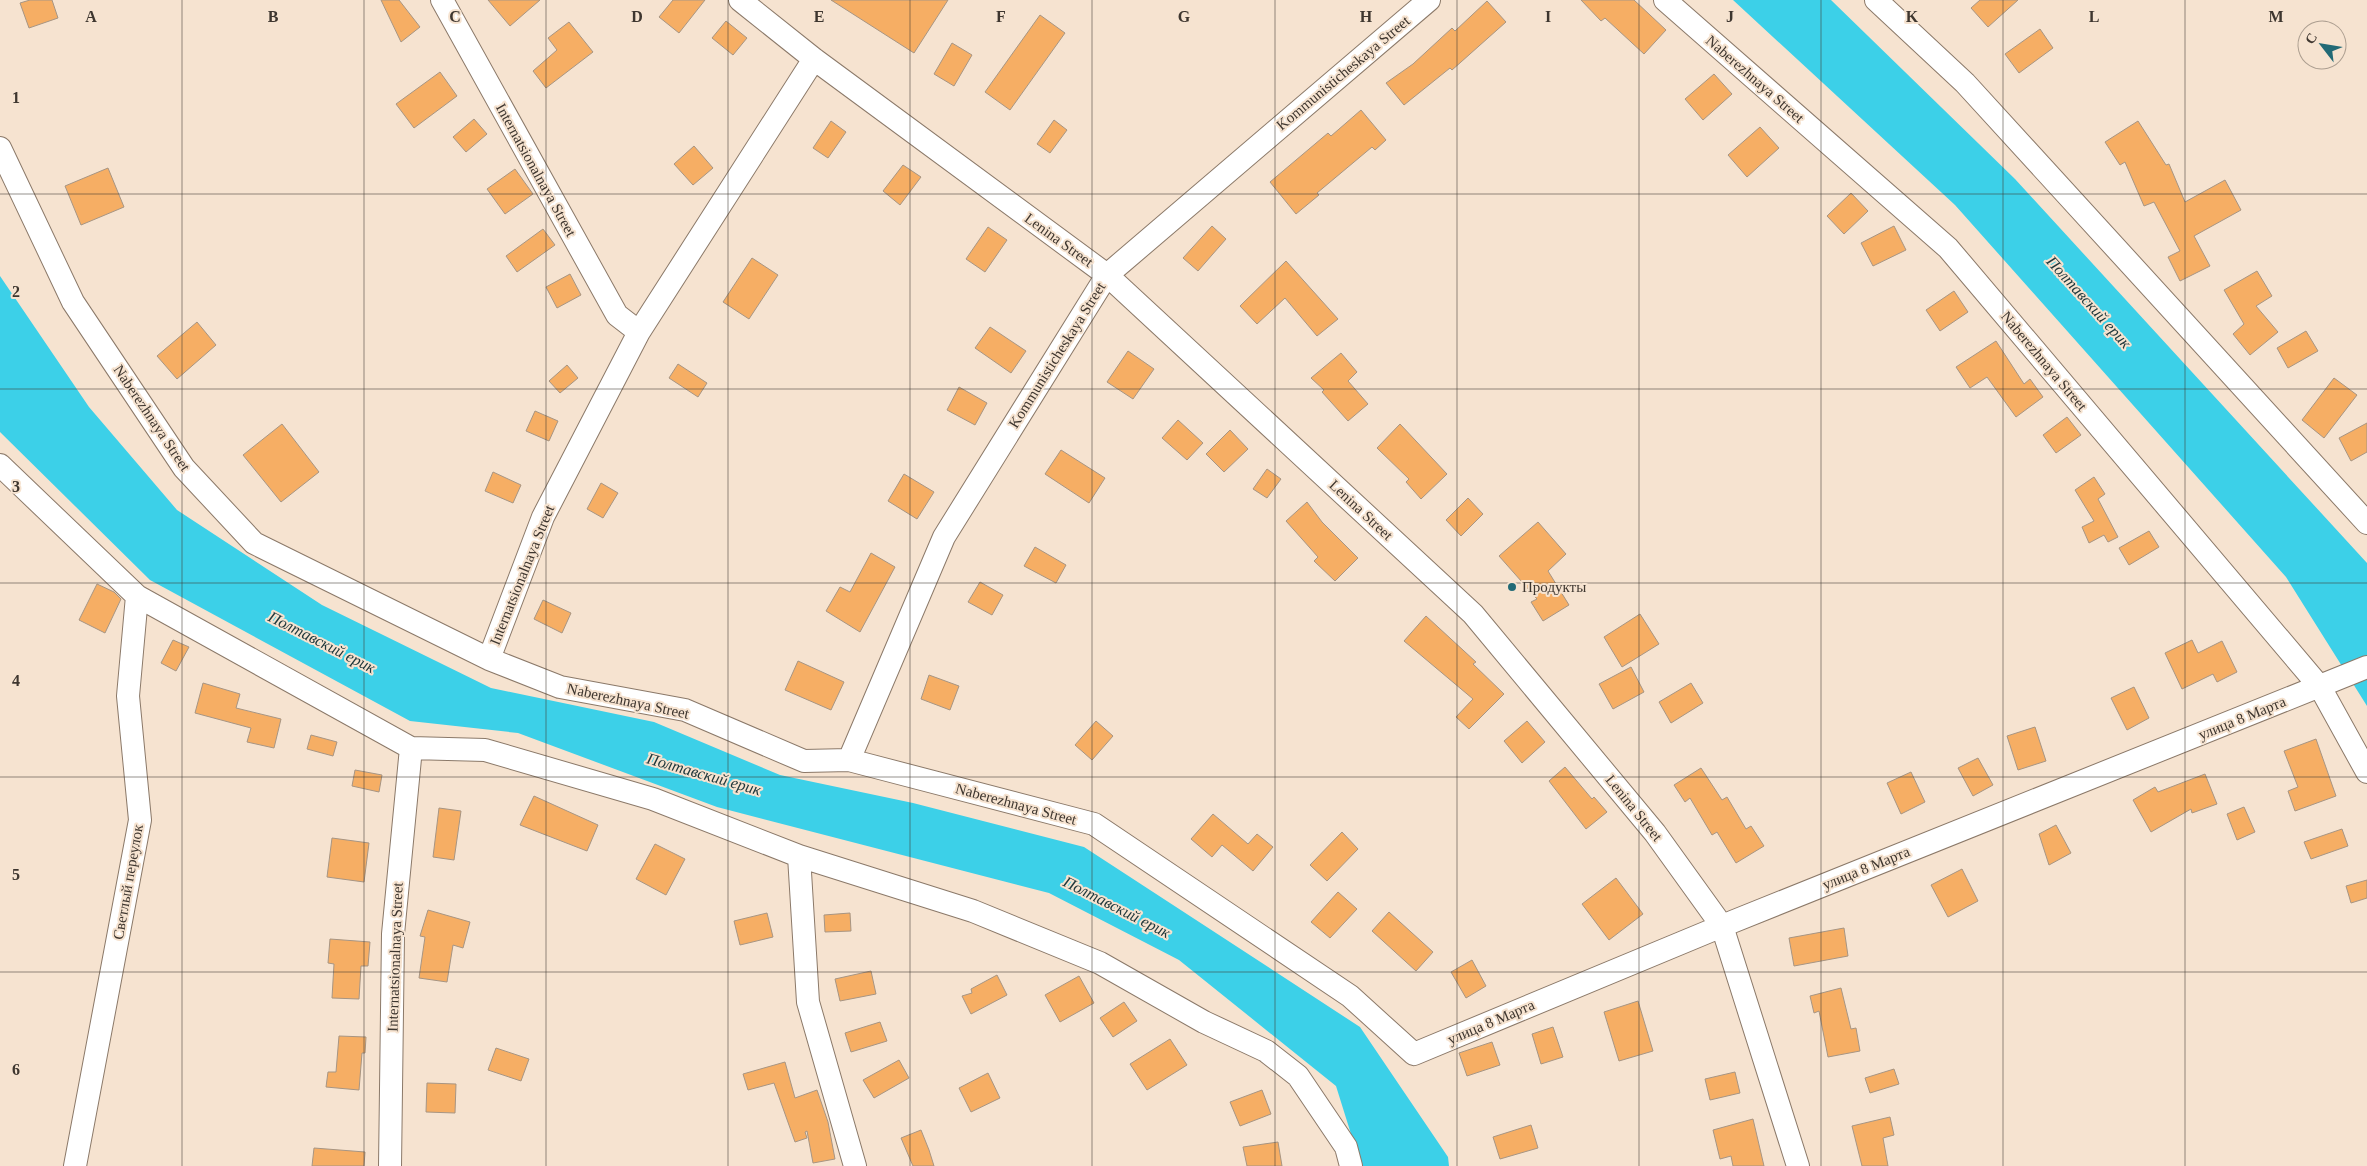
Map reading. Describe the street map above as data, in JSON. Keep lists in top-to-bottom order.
{
  "streets": {
    "street": [
      "Kommunisticheskaya Street",
      "Naberezhnaya Street",
      "Internatsionalnaya Street",
      "Lenina Street",
      "улица 8 Марта",
      "Светлый переулок"
    ]
  },
  "crossings": [
    ["Kommunisticheskaya Street", "Naberezhnaya Street"],
    ["Kommunisticheskaya Street", "Lenina Street"],
    ["Naberezhnaya Street", "Internatsionalnaya Street"],
    ["Naberezhnaya Street", "улица 8 Марта"],
    ["Internatsionalnaya Street", "Lenina Street"],
    ["Lenina Street", "улица 8 Марта"]
  ],
  "water": ["Полтавский ерик"],
  "places": ["Продукты"],
  "north": "top left",
  "grid": {
    "columns": [
      "A",
      "B",
      "C",
      "D",
      "E",
      "F",
      "G",
      "H",
      "I",
      "J",
      "K",
      "L",
      "M"
    ],
    "rows": [
      "1",
      "2",
      "3",
      "4",
      "5",
      "6"
    ]
  }
}
